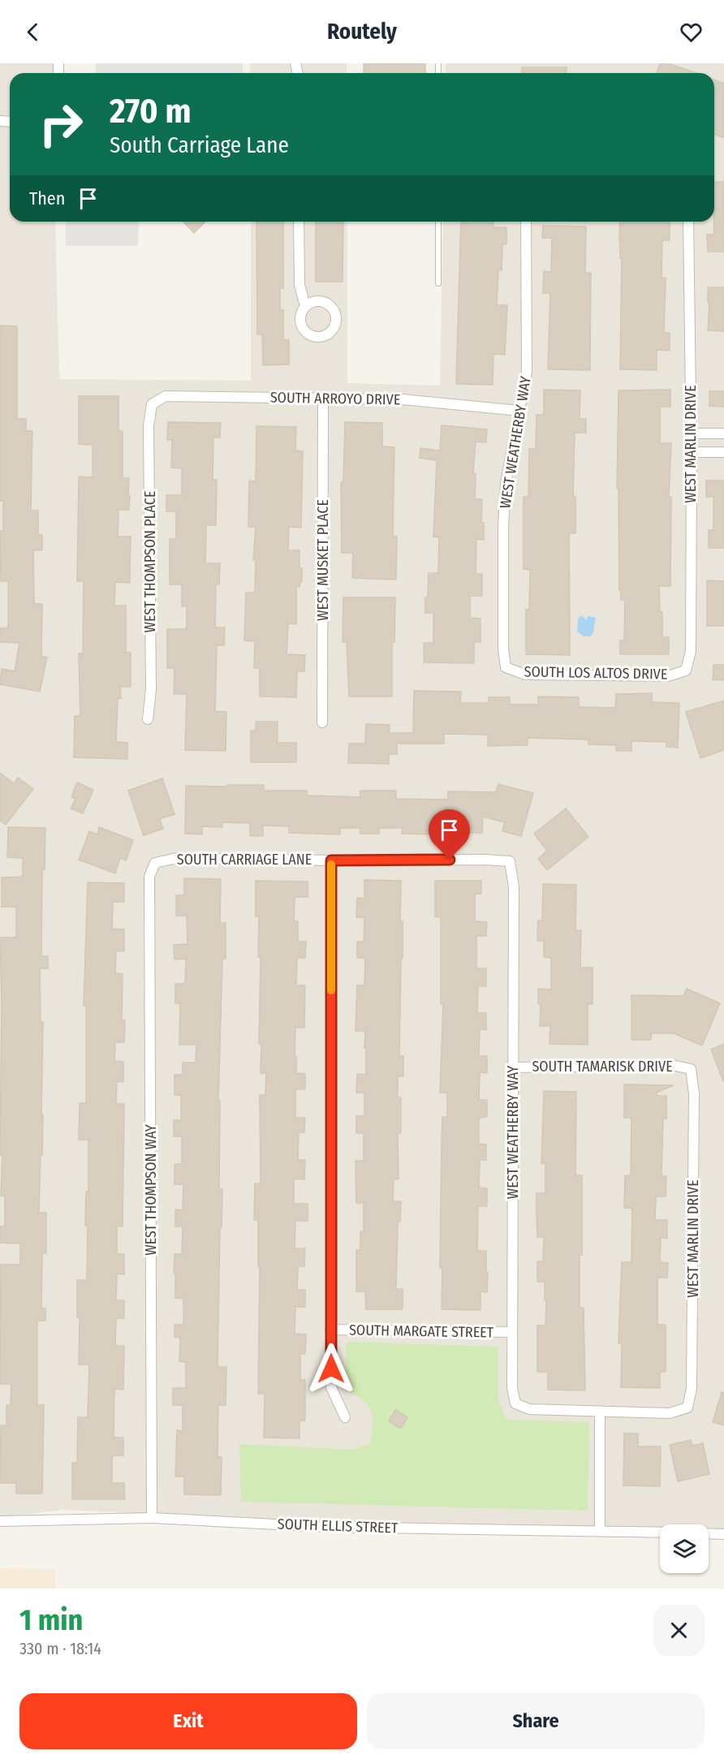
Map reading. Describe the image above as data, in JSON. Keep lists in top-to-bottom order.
{
  "streets": {
    "street": [
      "SOUTH ARROYO DRIVE",
      "WEST WEATHERBY WAY",
      "WEST MARLIN DRIVE",
      "WEST MUSKET PLACE",
      "WEST THOMPSON PLACE",
      "SOUTH LOS ALTOS DRIVE",
      "SOUTH CARRIAGE LANE",
      "SOUTH TAMARISK DRIVE",
      "WEST THOMPSON WAY",
      "SOUTH MARGATE STREET",
      "SOUTH ELLIS STREET"
    ]
  },
  "crossings": [
    ["SOUTH ARROYO DRIVE", "WEST WEATHERBY WAY"],
    ["SOUTH ARROYO DRIVE", "WEST MUSKET PLACE"],
    ["SOUTH ARROYO DRIVE", "WEST THOMPSON PLACE"],
    ["WEST WEATHERBY WAY", "WEST MARLIN DRIVE"],
    ["WEST WEATHERBY WAY", "SOUTH LOS ALTOS DRIVE"],
    ["WEST WEATHERBY WAY", "SOUTH CARRIAGE LANE"],
    ["WEST WEATHERBY WAY", "SOUTH TAMARISK DRIVE"],
    ["WEST WEATHERBY WAY", "SOUTH MARGATE STREET"],
    ["WEST MARLIN DRIVE", "SOUTH LOS ALTOS DRIVE"],
    ["WEST MARLIN DRIVE", "SOUTH TAMARISK DRIVE"],
    ["SOUTH CARRIAGE LANE", "WEST THOMPSON WAY"],
    ["WEST THOMPSON WAY", "SOUTH ELLIS STREET"]
  ],
  "page": {
    "header": "Routely",
    "turn": ["270 m", "South Carriage Lane"],
    "then": "Then",
    "heading": ["1 min", "330 m · 18:14"],
    "buttons": ["Exit", "Share"]
  }
}
